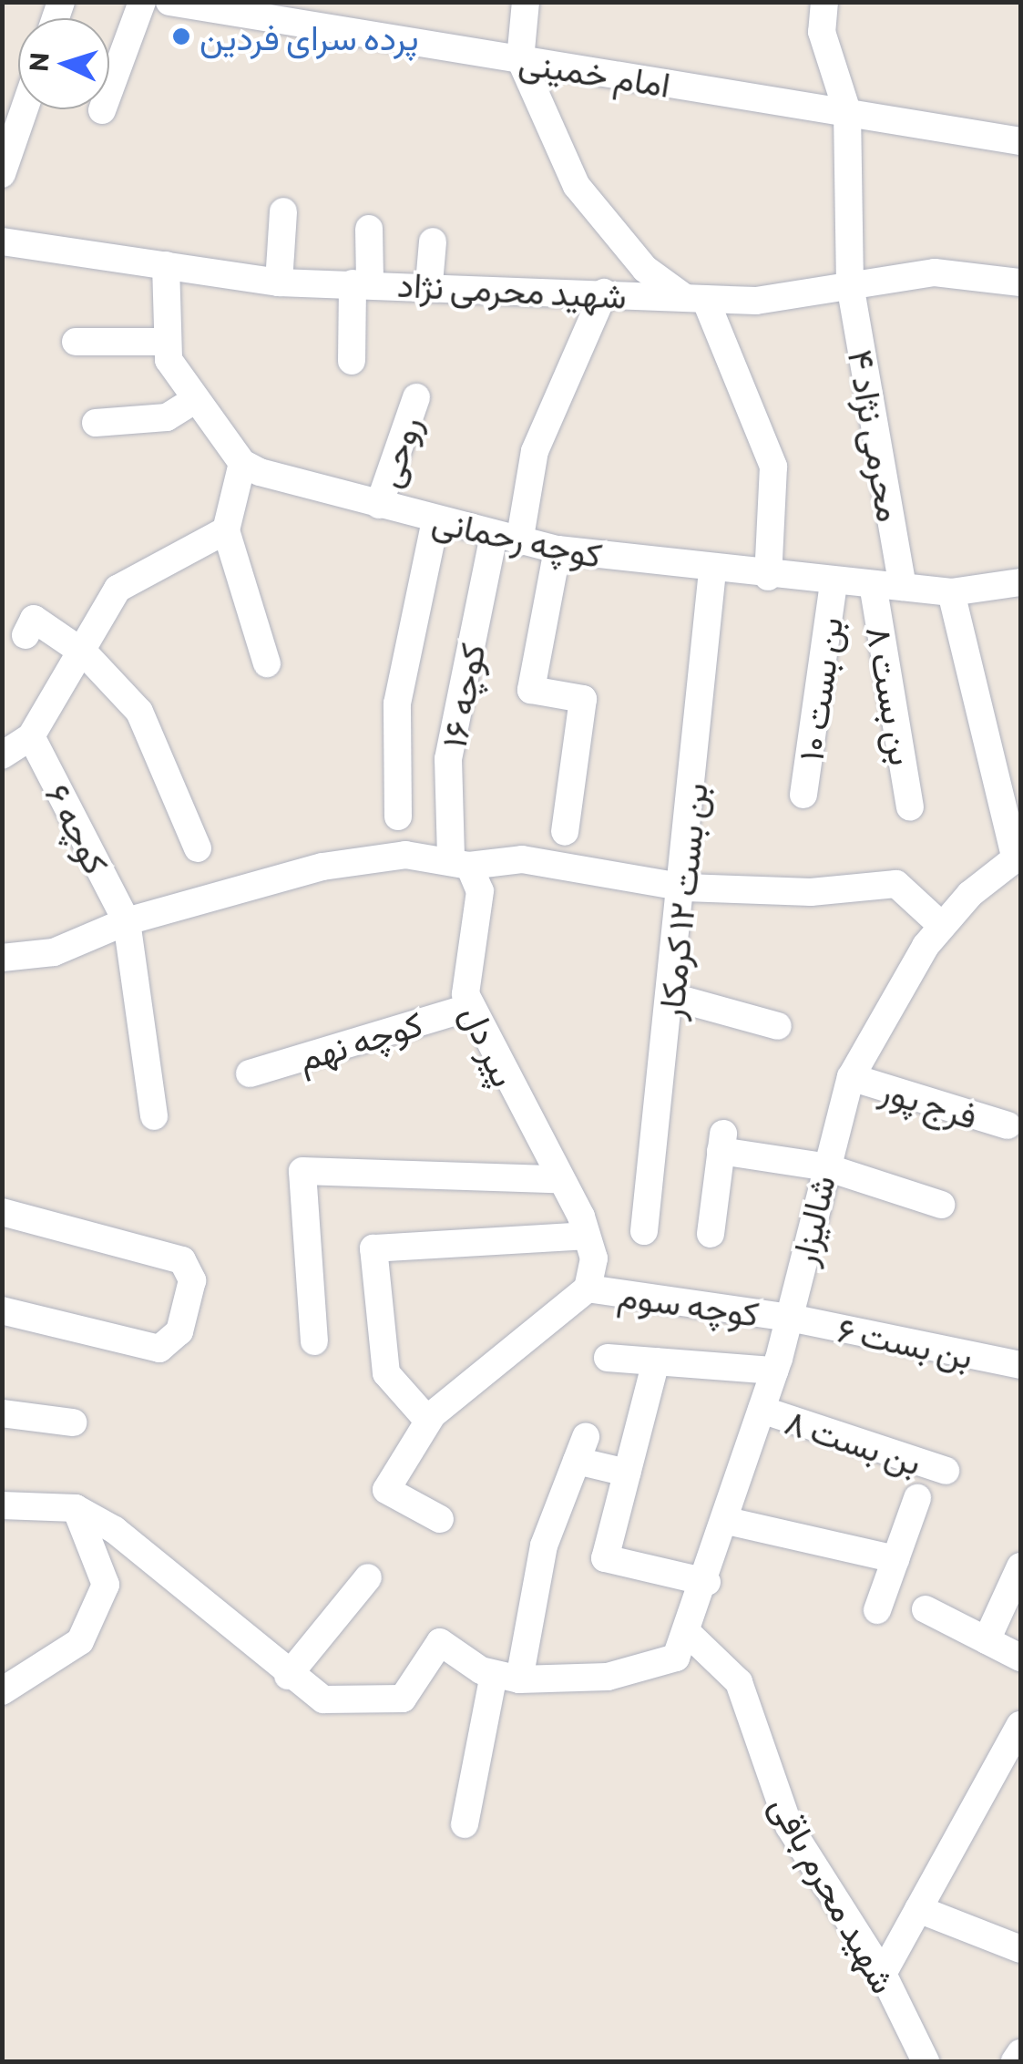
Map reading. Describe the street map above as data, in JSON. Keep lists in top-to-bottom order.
{
  "streets": {
    "street": [
      "امام خمینی",
      "شهید محرمی نژاد",
      "محرمی نژاد ۴",
      "روحی",
      "کوچه رحمانی",
      "بن بست ۱۰",
      "کوچه ۱۶",
      "بن بست ۸",
      "کوچه ۶",
      "بن بست ۱۲ کرمکار",
      "کوچه نهم",
      "پیر دل",
      "فرج پور",
      "شالیزار",
      "کوچه سوم",
      "بن بست ۶",
      "شهید محرم باقی"
    ]
  },
  "crossings": [
    ["امام خمینی", "محرمی نژاد ۴"],
    ["شهید محرمی نژاد", "محرمی نژاد ۴"],
    ["شهید محرمی نژاد", "کوچه ۱۶"],
    ["محرمی نژاد ۴", "کوچه رحمانی"],
    ["روحی", "کوچه رحمانی"],
    ["کوچه رحمانی", "بن بست ۱۰"],
    ["کوچه رحمانی", "کوچه ۱۶"],
    ["کوچه رحمانی", "بن بست ۸"],
    ["کوچه رحمانی", "بن بست ۱۲ کرمکار"],
    ["کوچه ۱۶", "پیر دل"],
    ["بن بست ۸", "شالیزار"],
    ["کوچه نهم", "پیر دل"],
    ["پیر دل", "کوچه سوم"],
    ["فرج پور", "شالیزار"],
    ["شالیزار", "کوچه سوم"],
    ["شالیزار", "بن بست ۶"],
    ["شالیزار", "شهید محرم باقی"],
    ["کوچه سوم", "بن بست ۶"]
  ],
  "places": ["پرده سرای فردین"],
  "north": "left"
}
